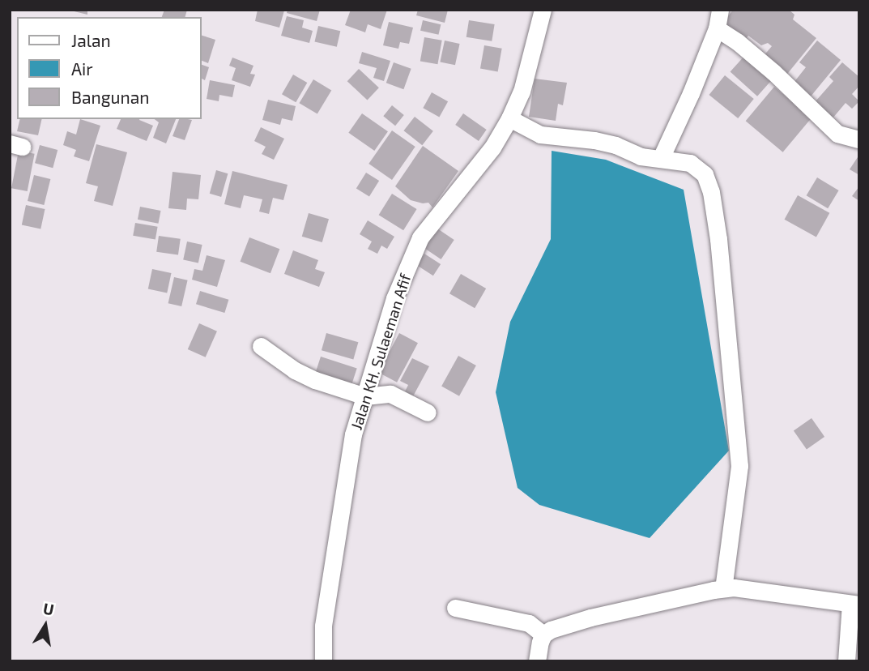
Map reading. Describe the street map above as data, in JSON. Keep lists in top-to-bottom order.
{
  "streets": {
    "street": ["Jalan KH. Sulaeman Afif"]
  },
  "legend": ["Jalan", "Air", "Bangunan"],
  "north": "top"
}
